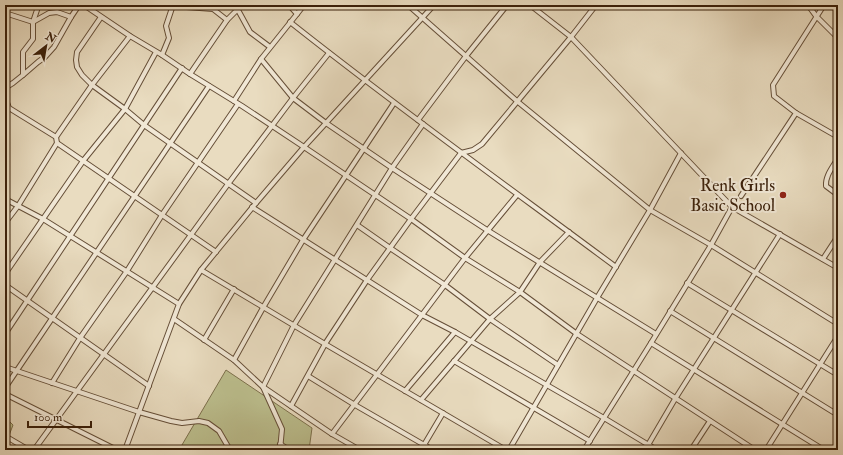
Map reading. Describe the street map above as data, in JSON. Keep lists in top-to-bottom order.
{
  "places": ["Renk Girls Basic School"],
  "scale_bar": "100 m",
  "north": "top right"
}
